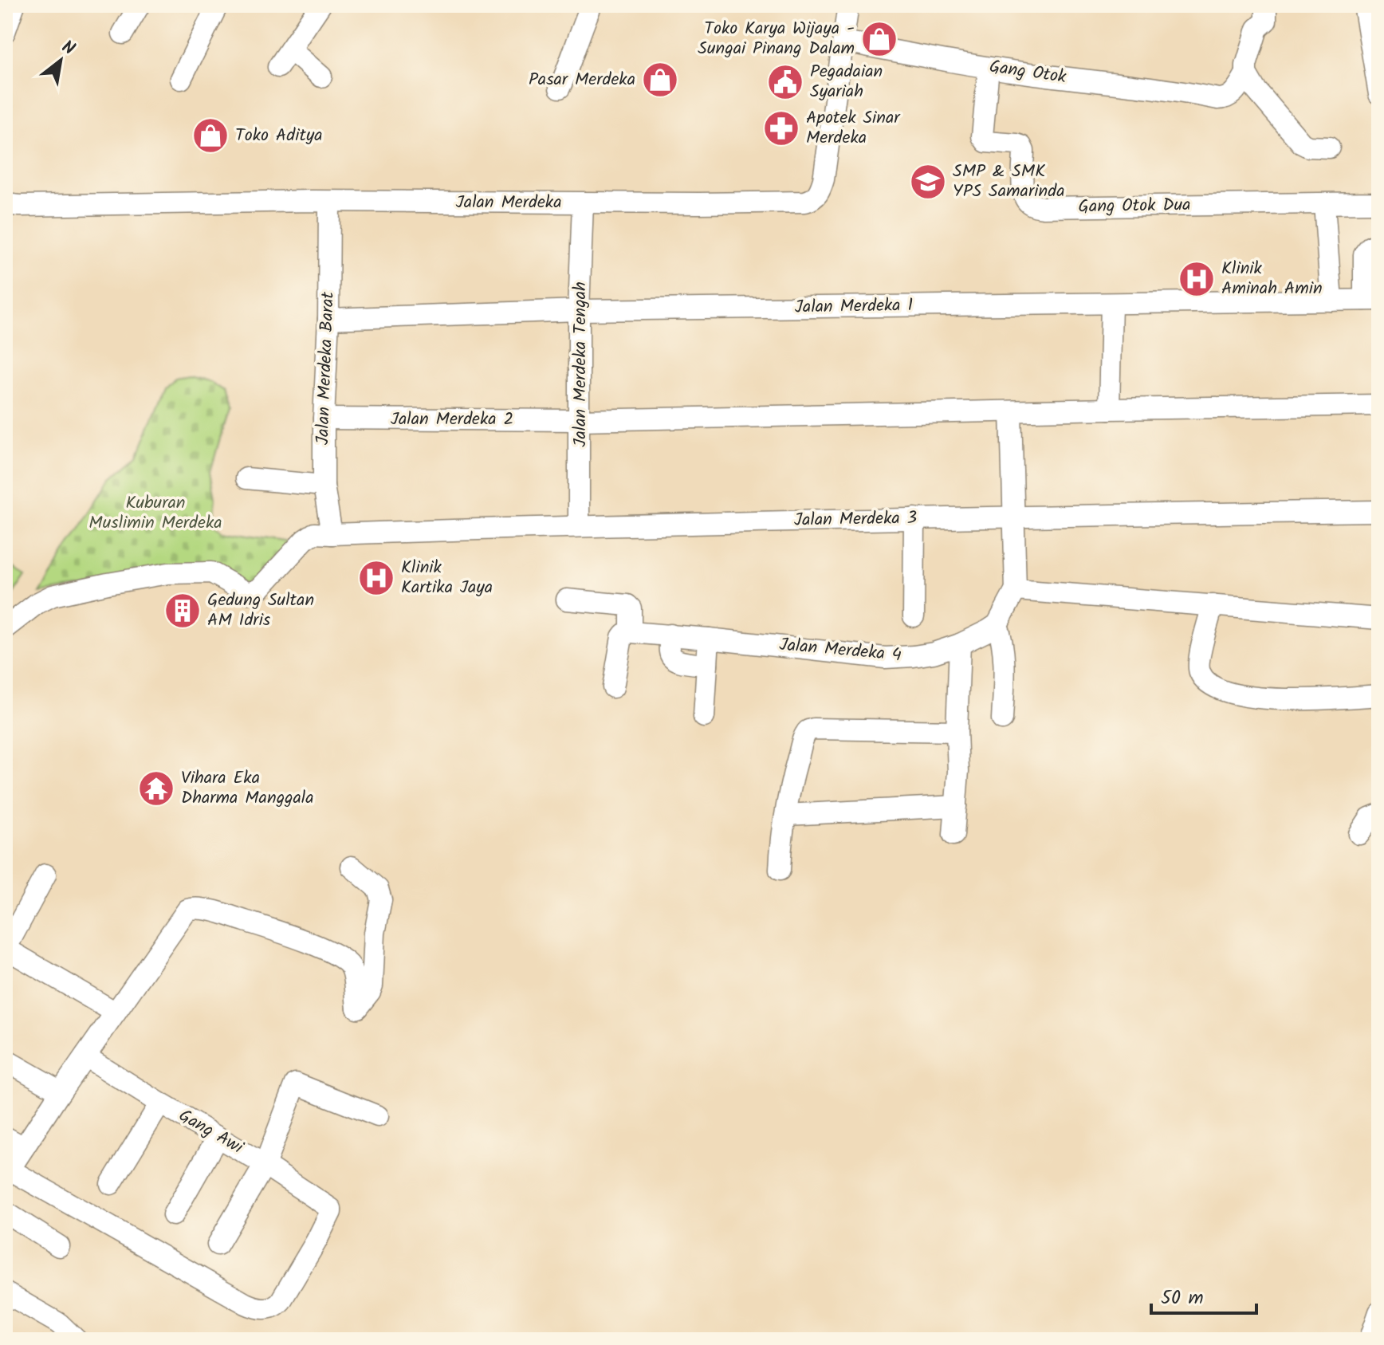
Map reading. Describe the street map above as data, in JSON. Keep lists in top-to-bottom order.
{
  "streets": {
    "street": [
      "Gang Otok",
      "Jalan Merdeka",
      "Gang Otok Dua",
      "Jalan Merdeka 1",
      "Jalan Merdeka Tengah",
      "Jalan Merdeka Barat",
      "Jalan Merdeka 2",
      "Jalan Merdeka 3",
      "Jalan Merdeka 4",
      "Gang Awi"
    ]
  },
  "crossings": [
    ["Gang Otok", "Jalan Merdeka"],
    ["Gang Otok", "Gang Otok Dua"],
    ["Jalan Merdeka", "Jalan Merdeka Tengah"],
    ["Jalan Merdeka", "Jalan Merdeka Barat"],
    ["Jalan Merdeka 1", "Jalan Merdeka Tengah"],
    ["Jalan Merdeka 1", "Jalan Merdeka Barat"],
    ["Jalan Merdeka Tengah", "Jalan Merdeka 2"],
    ["Jalan Merdeka Tengah", "Jalan Merdeka 3"],
    ["Jalan Merdeka Barat", "Jalan Merdeka 2"],
    ["Jalan Merdeka Barat", "Jalan Merdeka 3"]
  ],
  "parks": ["Kuburan Muslimin Merdeka"],
  "places": {
    "shop": ["Toko Karya Wijaya - Sungai Pinang Dalam", "Pasar Merdeka", "Toko Aditya"],
    "public building": ["Pegadaian Syariah"],
    "pharmacy": ["Apotek Sinar Merdeka"],
    "school or university": ["SMP & SMK YPS Samarinda"],
    "hospital": ["Klinik Aminah Amin", "Klinik Kartika Jaya"],
    "building": ["Gedung Sultan AM Idris"],
    "temple": ["Vihara Eka Dharma Manggala"]
  },
  "scale_bar": "50 m",
  "north": "top right"
}
